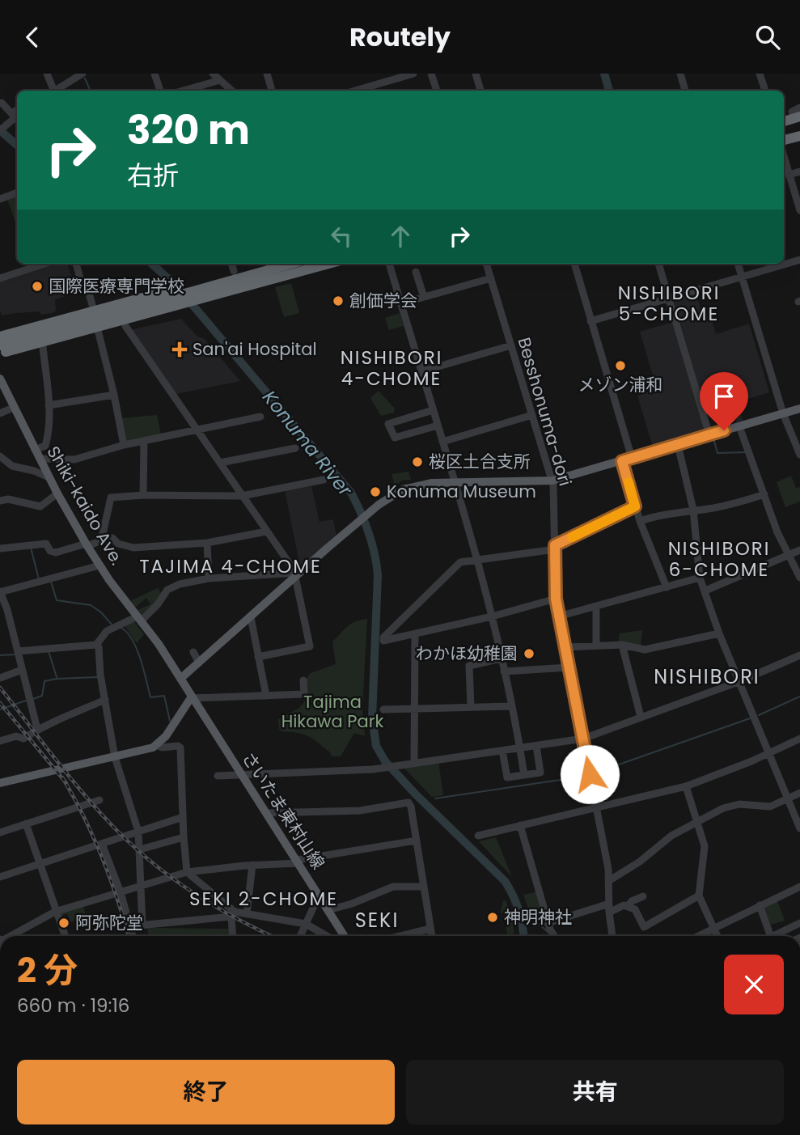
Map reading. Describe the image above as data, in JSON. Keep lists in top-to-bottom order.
{
  "streets": {
    "main road": ["Shiki-kaido Ave.", "さいたま東村山線"],
    "street": ["Besshonuma-dori"]
  },
  "crossings": [
    ["Shiki-kaido Ave.", "さいたま東村山線"]
  ],
  "districts": [
    "NISHIBORI 5-CHOME",
    "NISHIBORI 4-CHOME",
    "NISHIBORI 6-CHOME",
    "TAJIMA 4-CHOME",
    "NISHIBORI",
    "SEKI 2-CHOME",
    "SEKI"
  ],
  "water": ["Konuma River"],
  "parks": ["Tajima Hikawa Park"],
  "places": {
    "other": [
      "国際医療専門学校",
      "創価学会",
      "メゾン浦和",
      "桜区土合支所",
      "Konuma Museum",
      "わかほ幼稚園",
      "神明神社",
      "阿弥陀堂"
    ],
    "health": ["San'ai Hospital"]
  },
  "page": {
    "header": "Routely",
    "turn": ["320 m", "右折"],
    "heading": ["2 分", "660 m · 19:16"],
    "buttons": ["終了", "共有"]
  }
}
